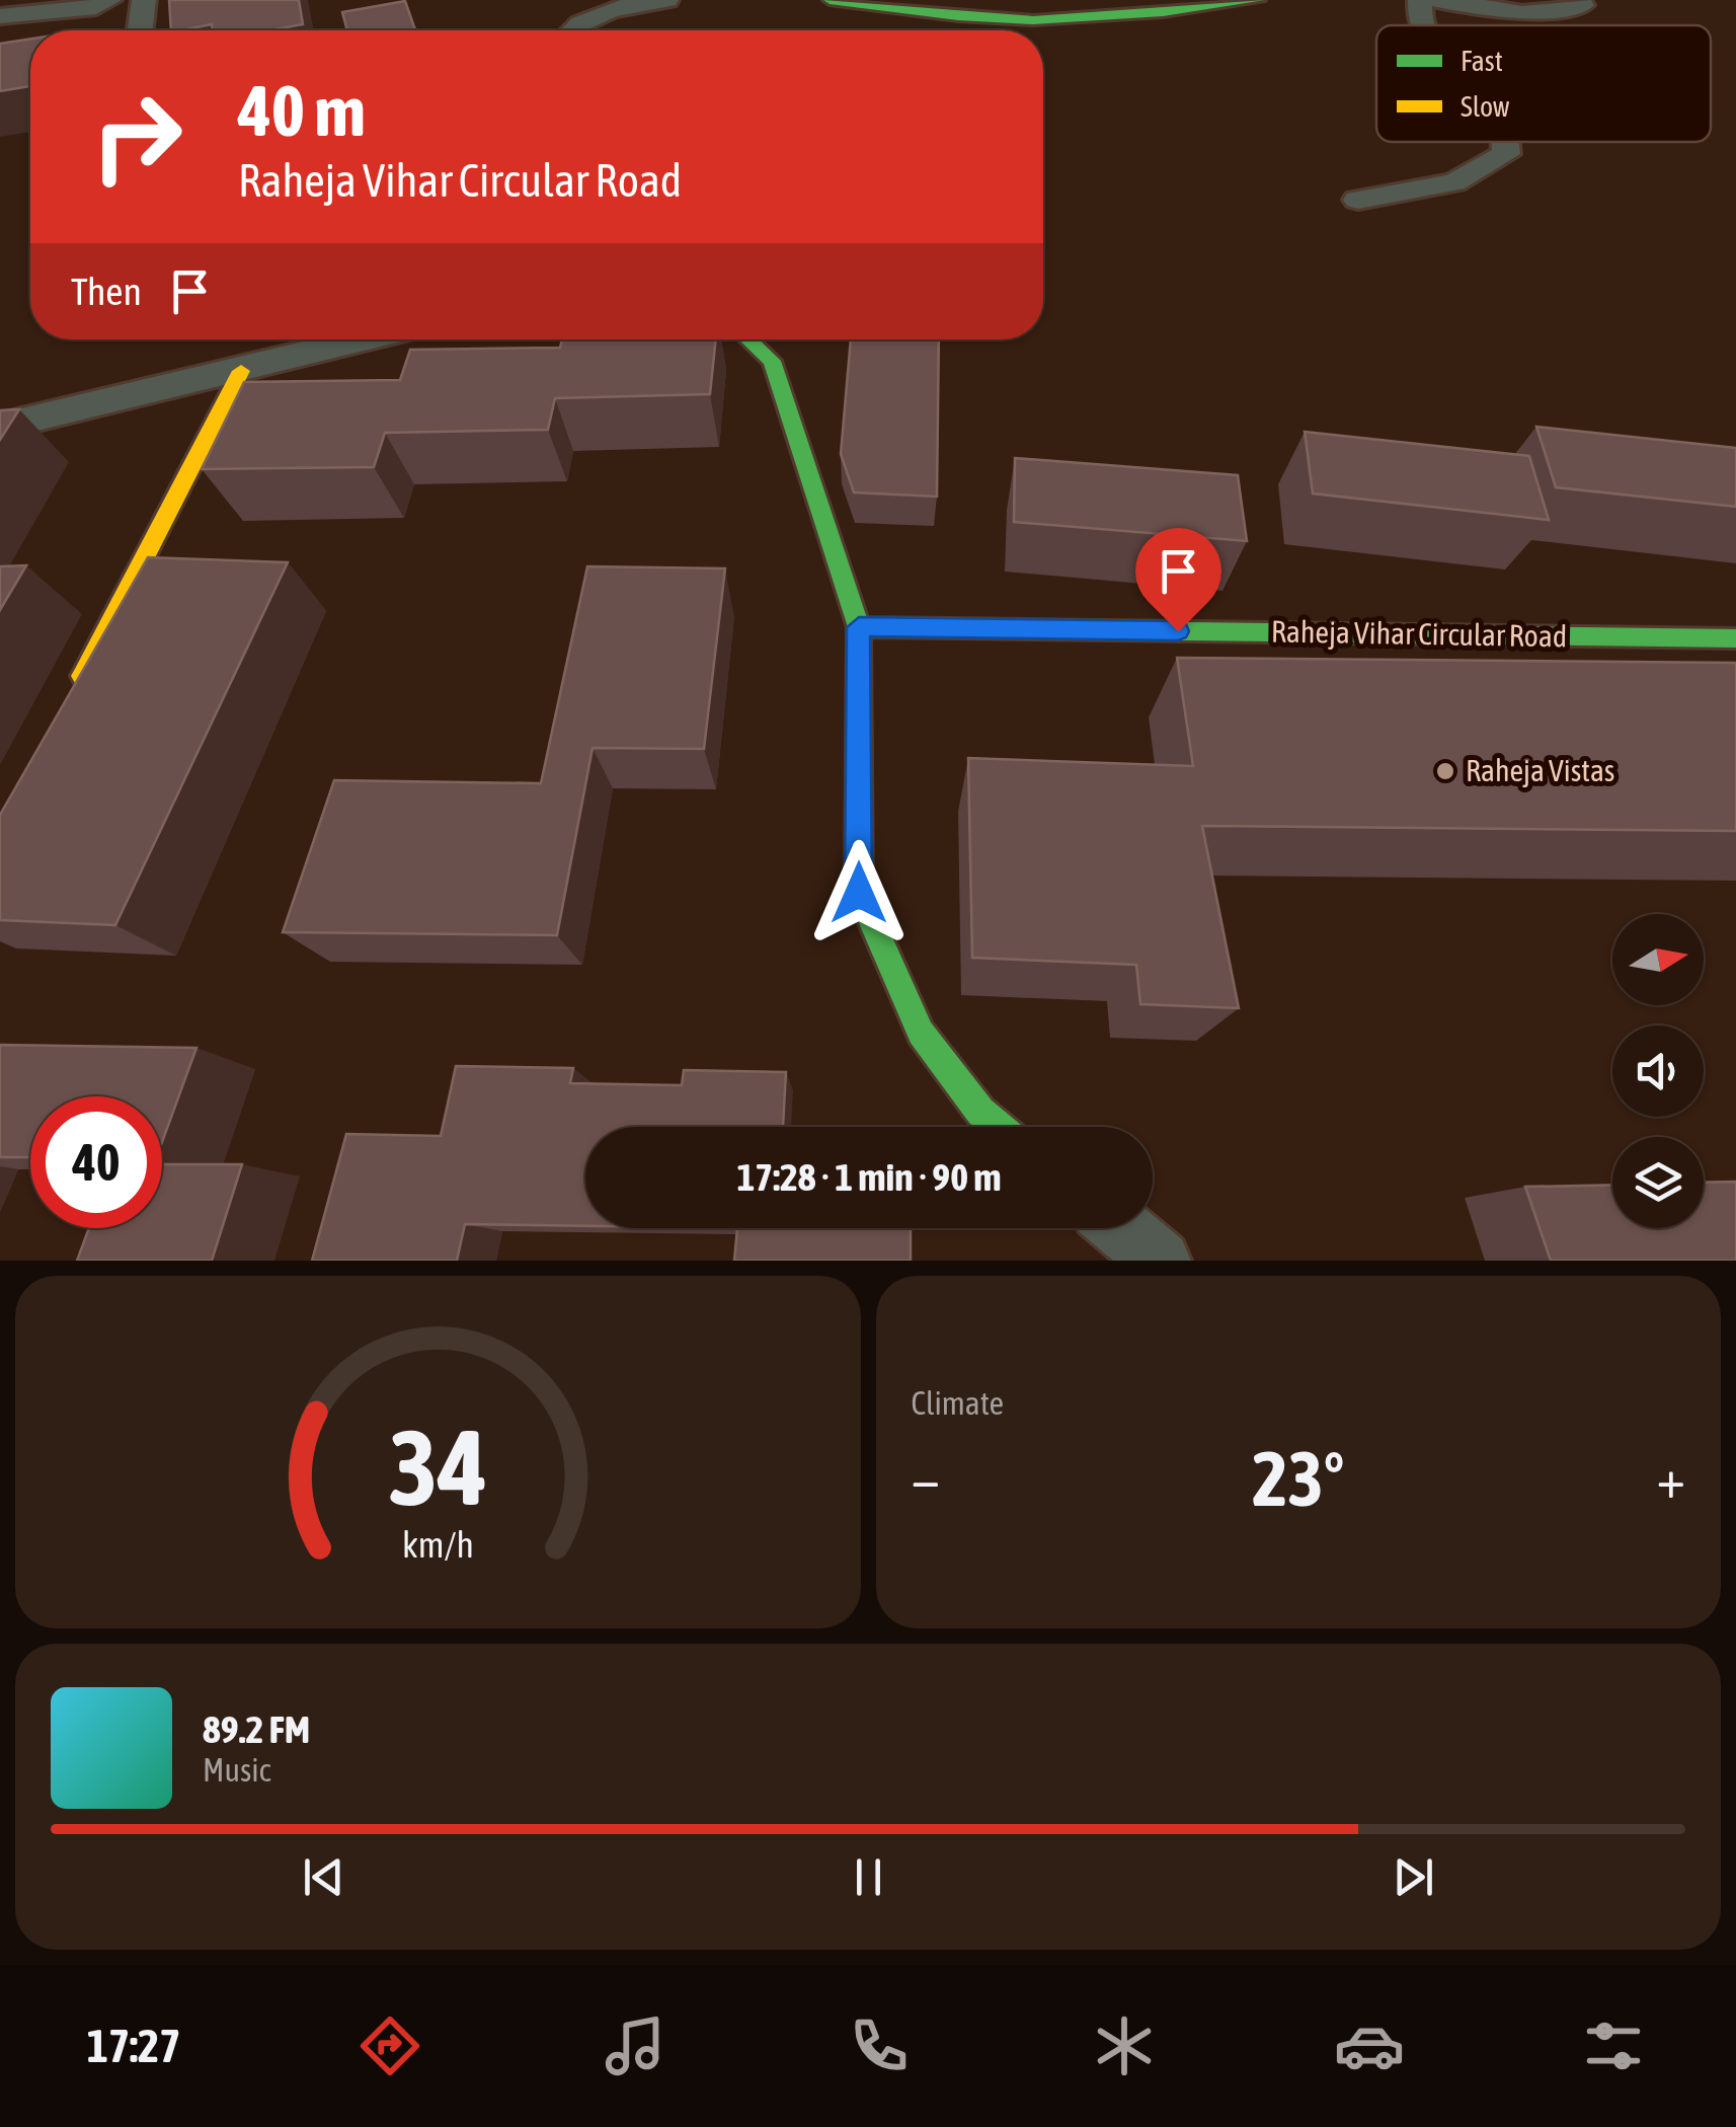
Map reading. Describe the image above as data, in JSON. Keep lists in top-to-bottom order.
{
  "streets": {
    "street": ["Raheja Vihar Circular Road"]
  },
  "places": ["Raheja Vistas"],
  "legend": ["Fast", "Slow"],
  "north": "right",
  "page": {
    "turn": ["40 m", "Raheja Vihar Circular Road"],
    "then": "Then",
    "limit": "40",
    "trip": "17:28 · 1 min · 90 m",
    "tile": "Climate",
    "heat": ["−", "23°", "+"],
    "song": ["89.2 FM", "Music"],
    "tabs": "17:27",
    "gauge": ["34", "km/h"]
  }
}
